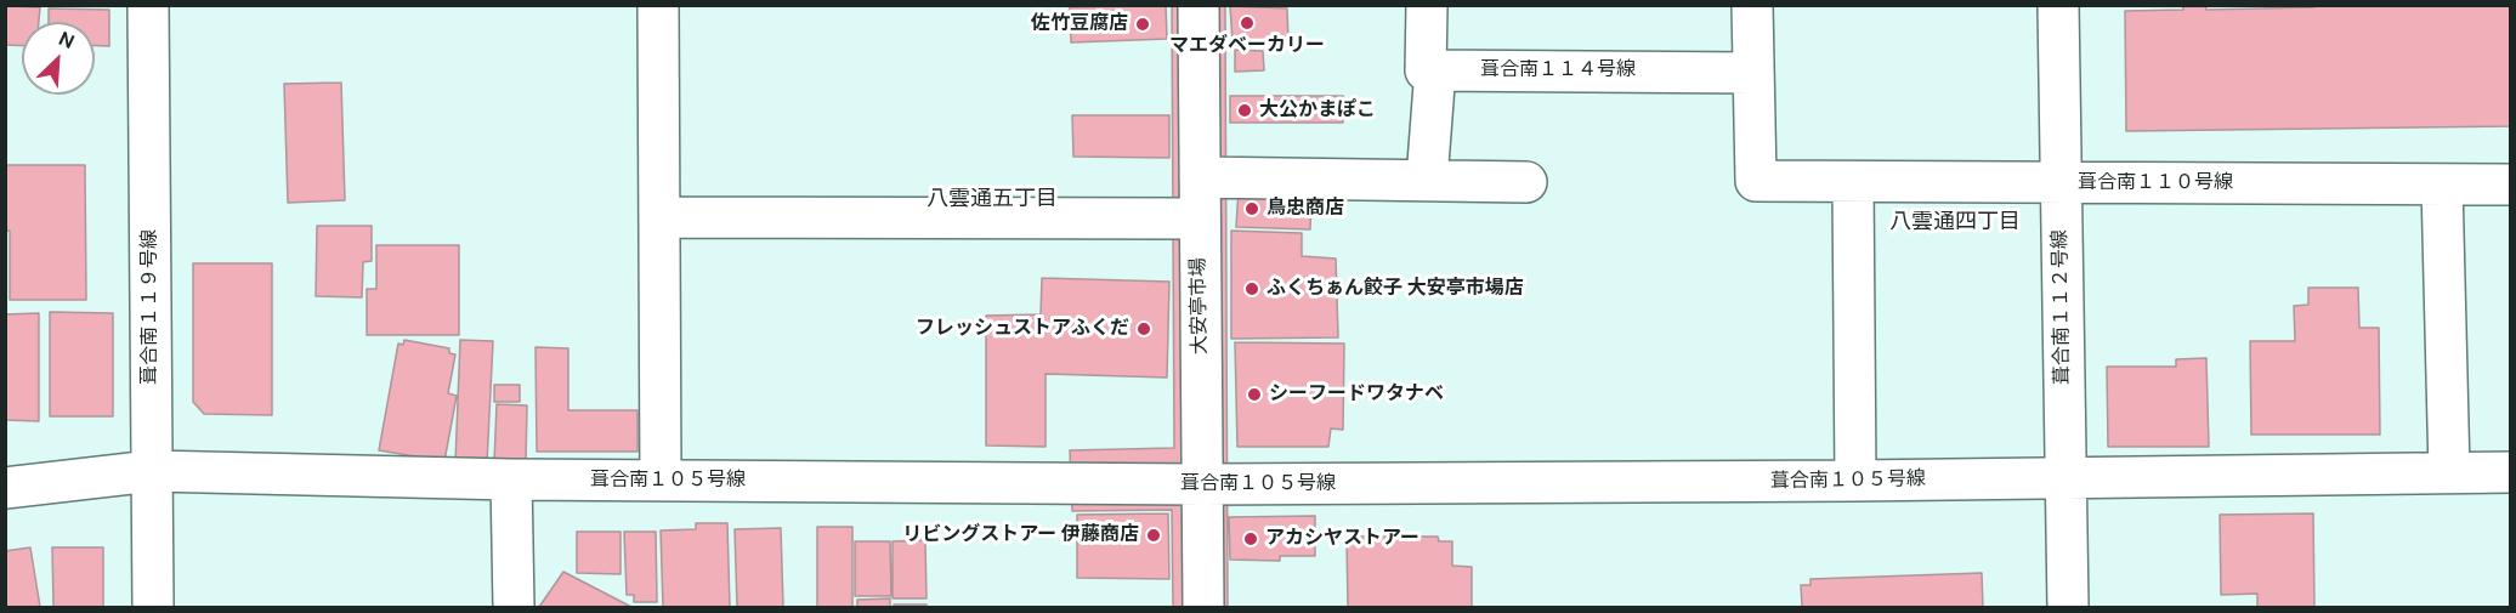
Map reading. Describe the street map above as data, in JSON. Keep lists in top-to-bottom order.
{
  "streets": {
    "street": [
      "葺合南１１４号線",
      "葺合南１１０号線",
      "大安亭市場",
      "葺合南１１９号線",
      "葺合南１１２号線",
      "葺合南１０５号線"
    ]
  },
  "crossings": [
    ["葺合南１１４号線", "葺合南１１０号線"],
    ["葺合南１１０号線", "葺合南１１２号線"],
    ["大安亭市場", "葺合南１０５号線"],
    ["葺合南１１９号線", "葺合南１０５号線"],
    ["葺合南１１２号線", "葺合南１０５号線"]
  ],
  "districts": ["八雲通五丁目", "八雲通四丁目"],
  "places": [
    "マエダベーカリー",
    "佐竹豆腐店",
    "大公かまぽこ",
    "鳥忠商店",
    "ふくちぁん餃子 大安亭市場店",
    "フレッシュストアふくだ",
    "シーフードワタナベ",
    "リビングストアー 伊藤商店",
    "アカシヤストアー"
  ],
  "north": "top right"
}
